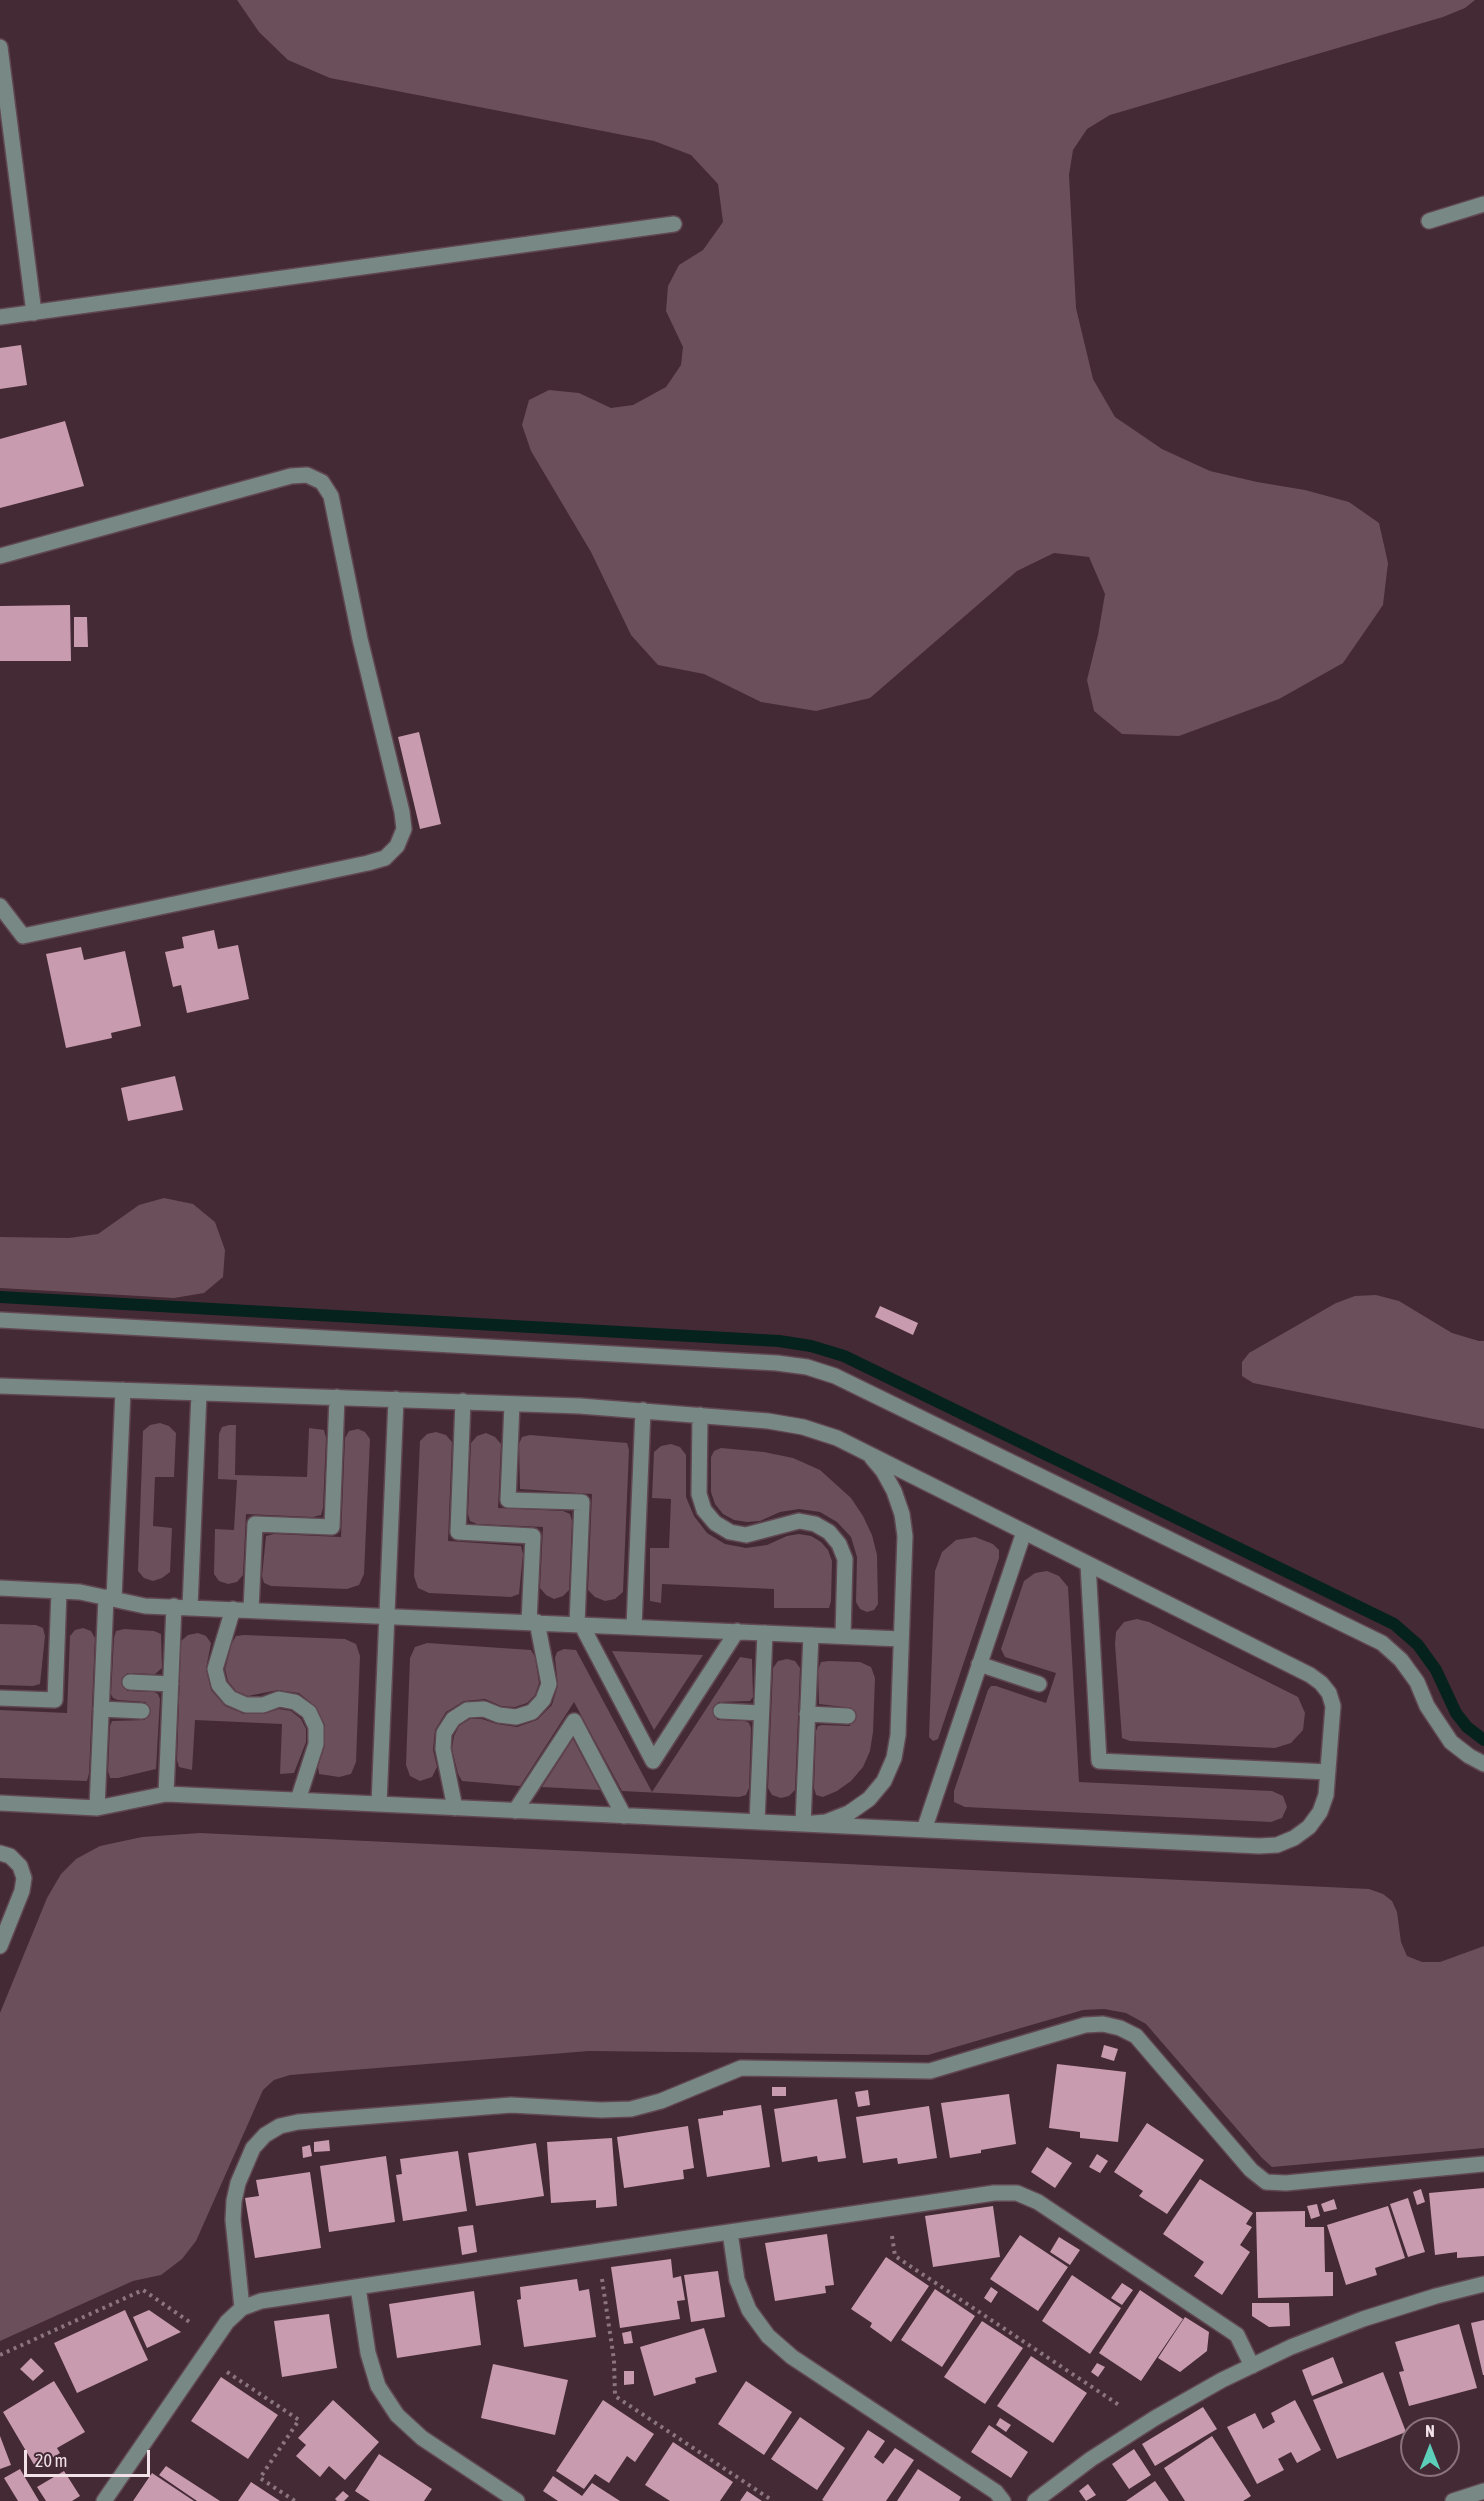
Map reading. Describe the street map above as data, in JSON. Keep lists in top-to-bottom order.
{
  "scale_bar": "20 m",
  "north": "top"
}
